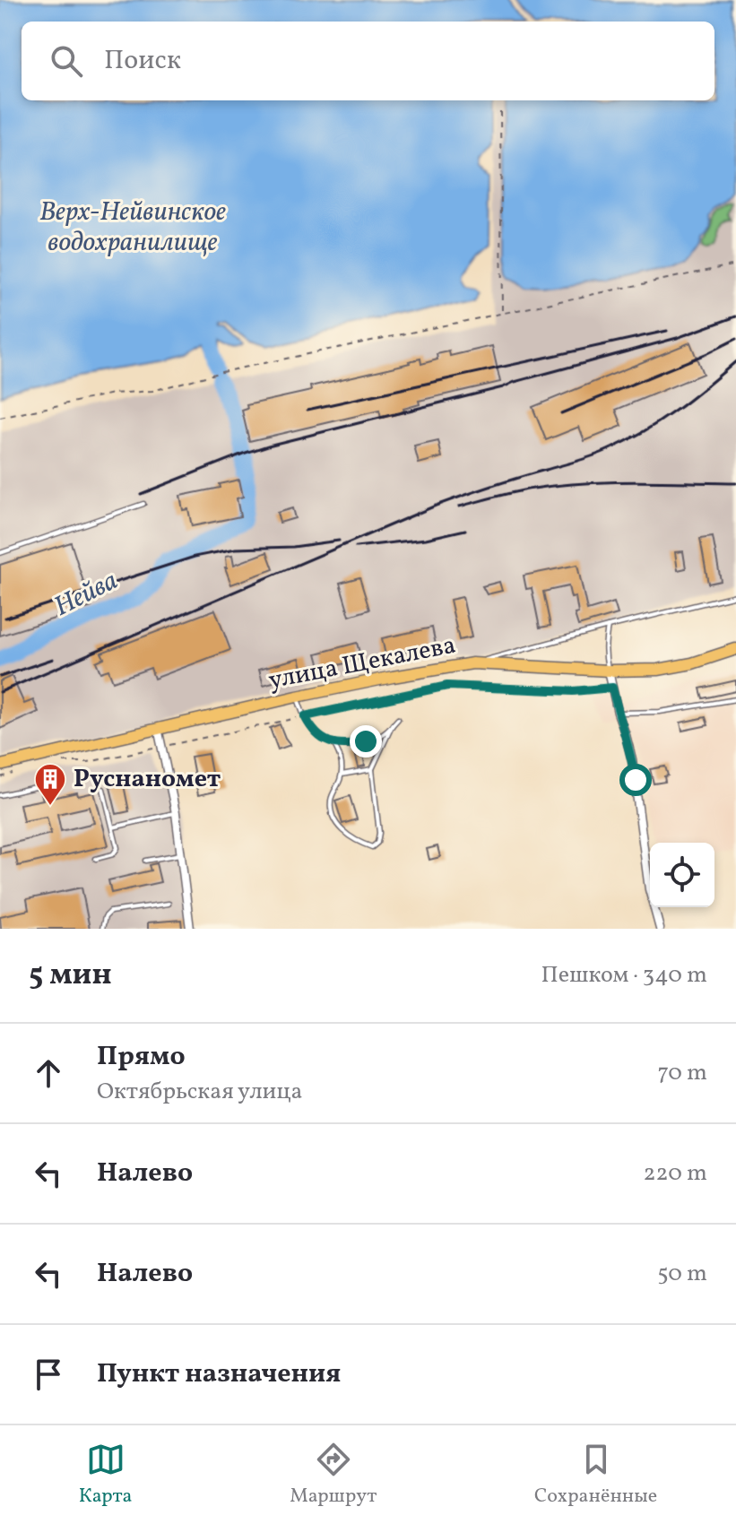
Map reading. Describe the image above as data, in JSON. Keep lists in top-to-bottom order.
{
  "streets": {
    "main road": ["улица Щекалева"]
  },
  "water": ["Верх-Нейвинское водохранилище", "Нейва"],
  "places": {
    "building": ["Руснаномет"]
  },
  "page": {
    "search": "Поиск",
    "heading": ["5 мин", "Пешком · 340 m"],
    "list": [
      ["Прямо", "Октябрьская улица", "70 m"],
      ["Налево", "220 m"],
      ["Налево", "50 m"],
      "Пункт назначения"
    ],
    "nav": ["Карта", "Маршрут", "Сохранённые"]
  }
}
